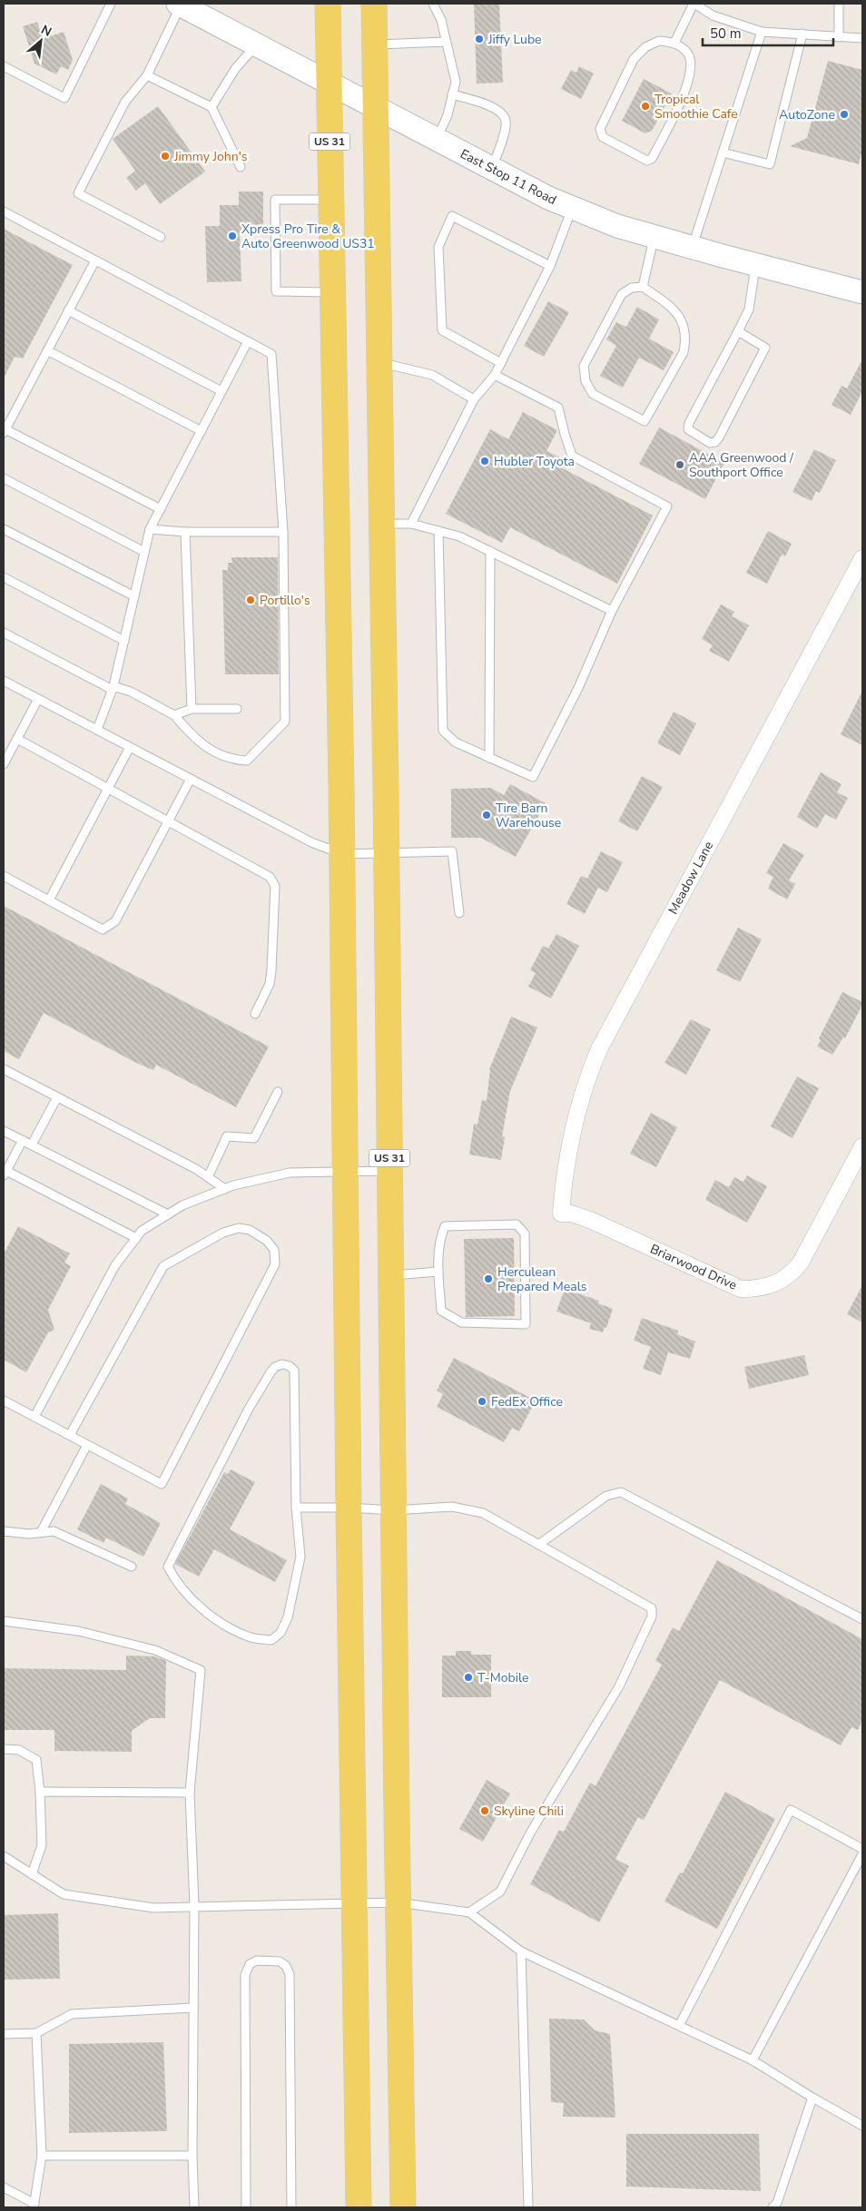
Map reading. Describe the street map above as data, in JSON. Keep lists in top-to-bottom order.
{
  "streets": {
    "main road": ["US 31", "East Stop 11 Road"],
    "street": ["Meadow Lane", "Briarwood Drive"]
  },
  "crossings": [
    ["US 31", "East Stop 11 Road"],
    ["Meadow Lane", "Briarwood Drive"]
  ],
  "places": [
    "Jiffy Lube",
    "Tropical Smoothie Cafe",
    "AutoZone",
    "Jimmy John's",
    "Xpress Pro Tire & Auto Greenwood US31",
    "Hubler Toyota",
    "AAA Greenwood / Southport Office",
    "Portillo's",
    "Tire Barn Warehouse",
    "Herculean Prepared Meals",
    "FedEx Office",
    "T-Mobile",
    "Skyline Chili"
  ],
  "scale_bar": "50 m",
  "north": "top right"
}
